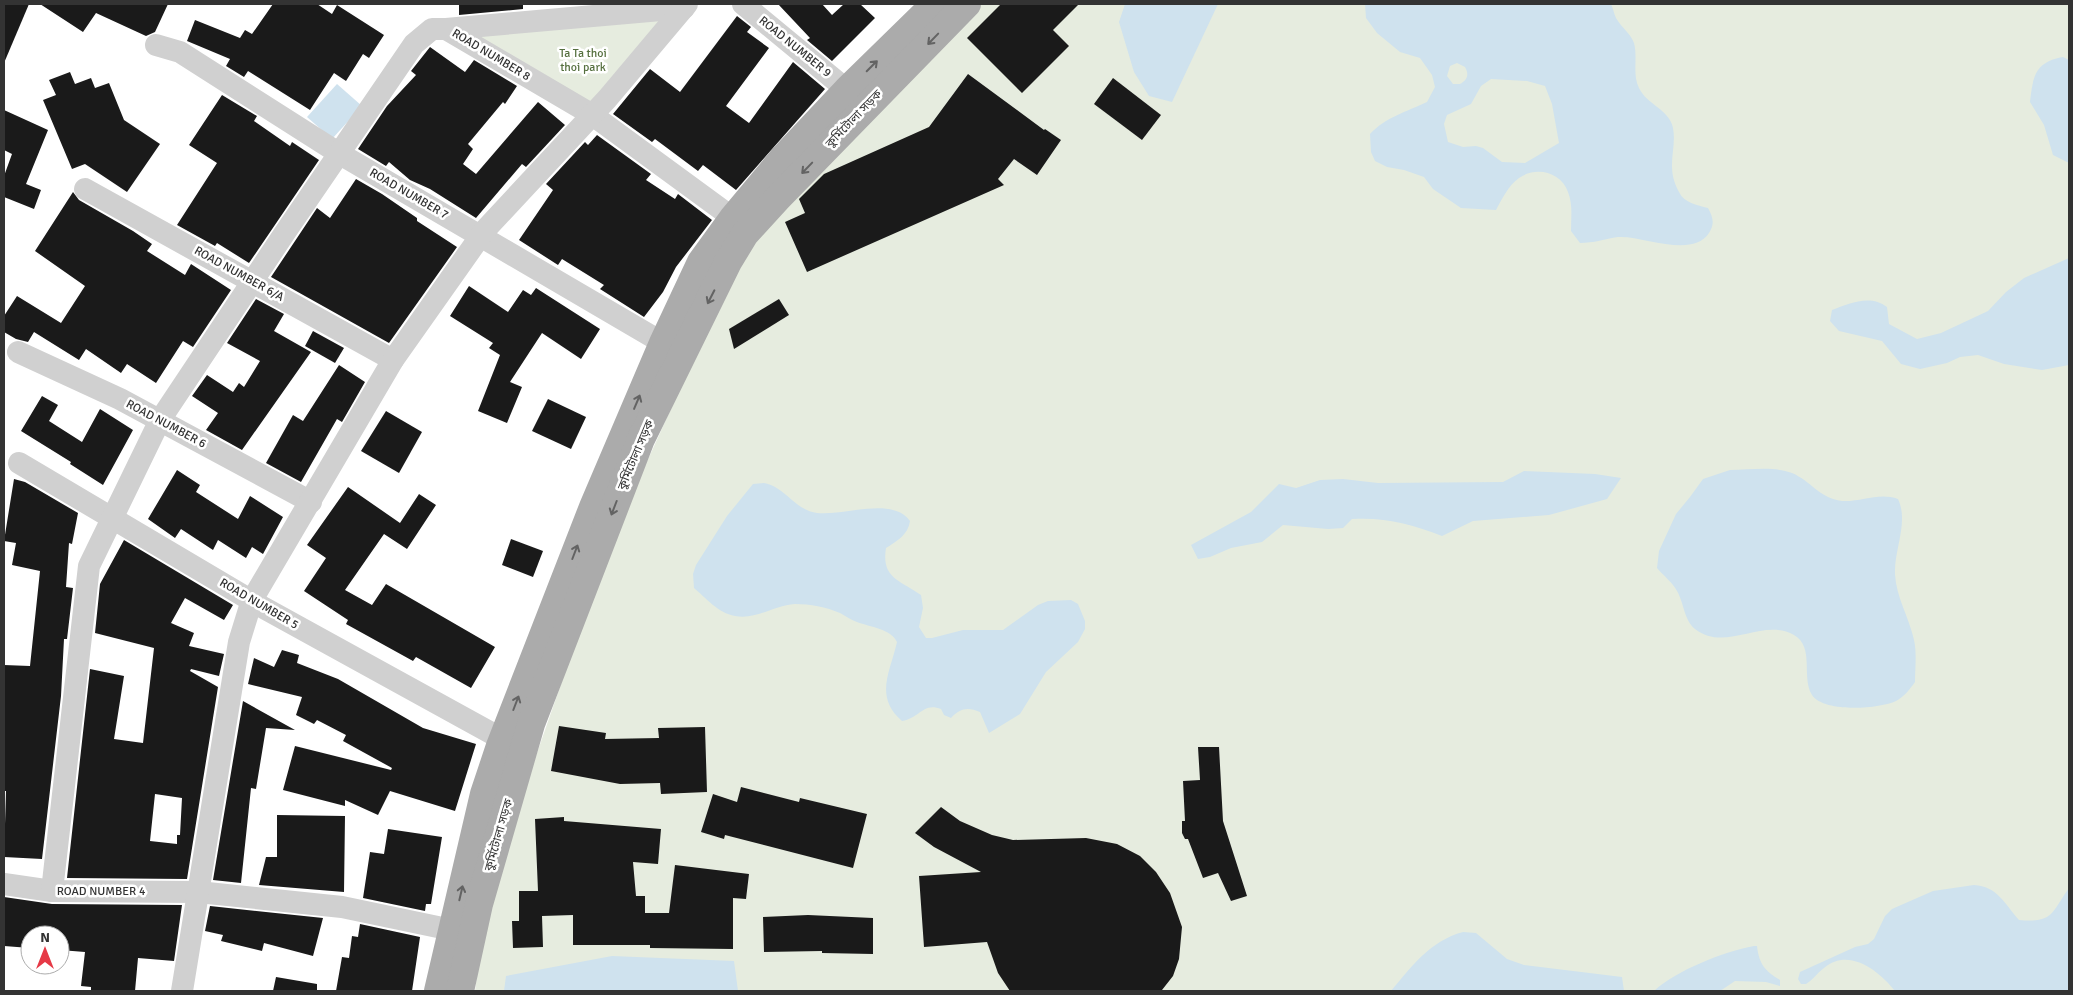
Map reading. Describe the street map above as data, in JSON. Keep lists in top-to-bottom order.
{
  "streets": {
    "main road": ["কুর্মিটোলা সড়ক"],
    "street": [
      "ROAD NUMBER 9",
      "ROAD NUMBER 8",
      "ROAD NUMBER 7",
      "ROAD NUMBER 6/A",
      "ROAD NUMBER 6",
      "ROAD NUMBER 5",
      "ROAD NUMBER 4"
    ]
  },
  "crossings": [
    ["ROAD NUMBER 9", "কুর্মিটোলা সড়ক"],
    ["ROAD NUMBER 8", "কুর্মিটোলা সড়ক"],
    ["কুর্মিটোলা সড়ক", "ROAD NUMBER 7"],
    ["কুর্মিটোলা সড়ক", "ROAD NUMBER 5"],
    ["কুর্মিটোলা সড়ক", "ROAD NUMBER 4"]
  ],
  "parks": ["Ta Ta thoi thoi park"],
  "north": "top"
}
